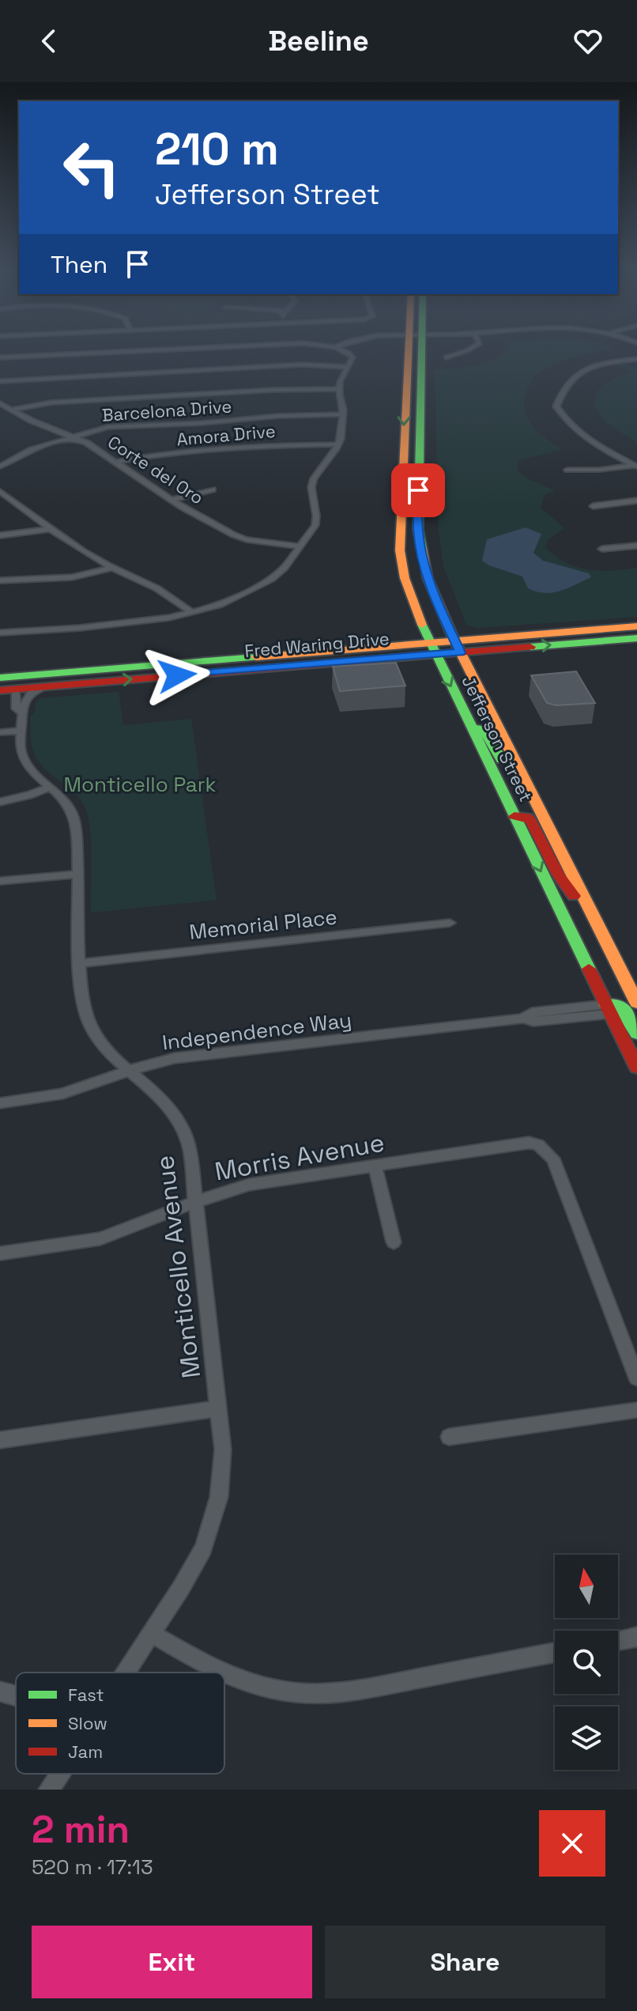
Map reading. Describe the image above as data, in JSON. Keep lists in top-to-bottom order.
{
  "streets": {
    "main road": ["Fred Waring Drive", "Jefferson Street"],
    "street": [
      "Barcelona Drive",
      "Amora Drive",
      "Corte del Oro",
      "Memorial Place",
      "Independence Way",
      "Morris Avenue",
      "Monticello Avenue"
    ]
  },
  "crossings": [
    ["Barcelona Drive", "Corte del Oro"],
    ["Amora Drive", "Corte del Oro"],
    ["Fred Waring Drive", "Jefferson Street"],
    ["Fred Waring Drive", "Monticello Avenue"],
    ["Jefferson Street", "Independence Way"],
    ["Memorial Place", "Monticello Avenue"],
    ["Independence Way", "Monticello Avenue"],
    ["Morris Avenue", "Monticello Avenue"]
  ],
  "parks": ["Monticello Park"],
  "legend": ["Fast", "Slow", "Jam"],
  "north": "top",
  "page": {
    "header": "Beeline",
    "turn": ["210 m", "Jefferson Street"],
    "then": "Then",
    "heading": ["2 min", "520 m · 17:13"],
    "buttons": ["Exit", "Share"]
  }
}
